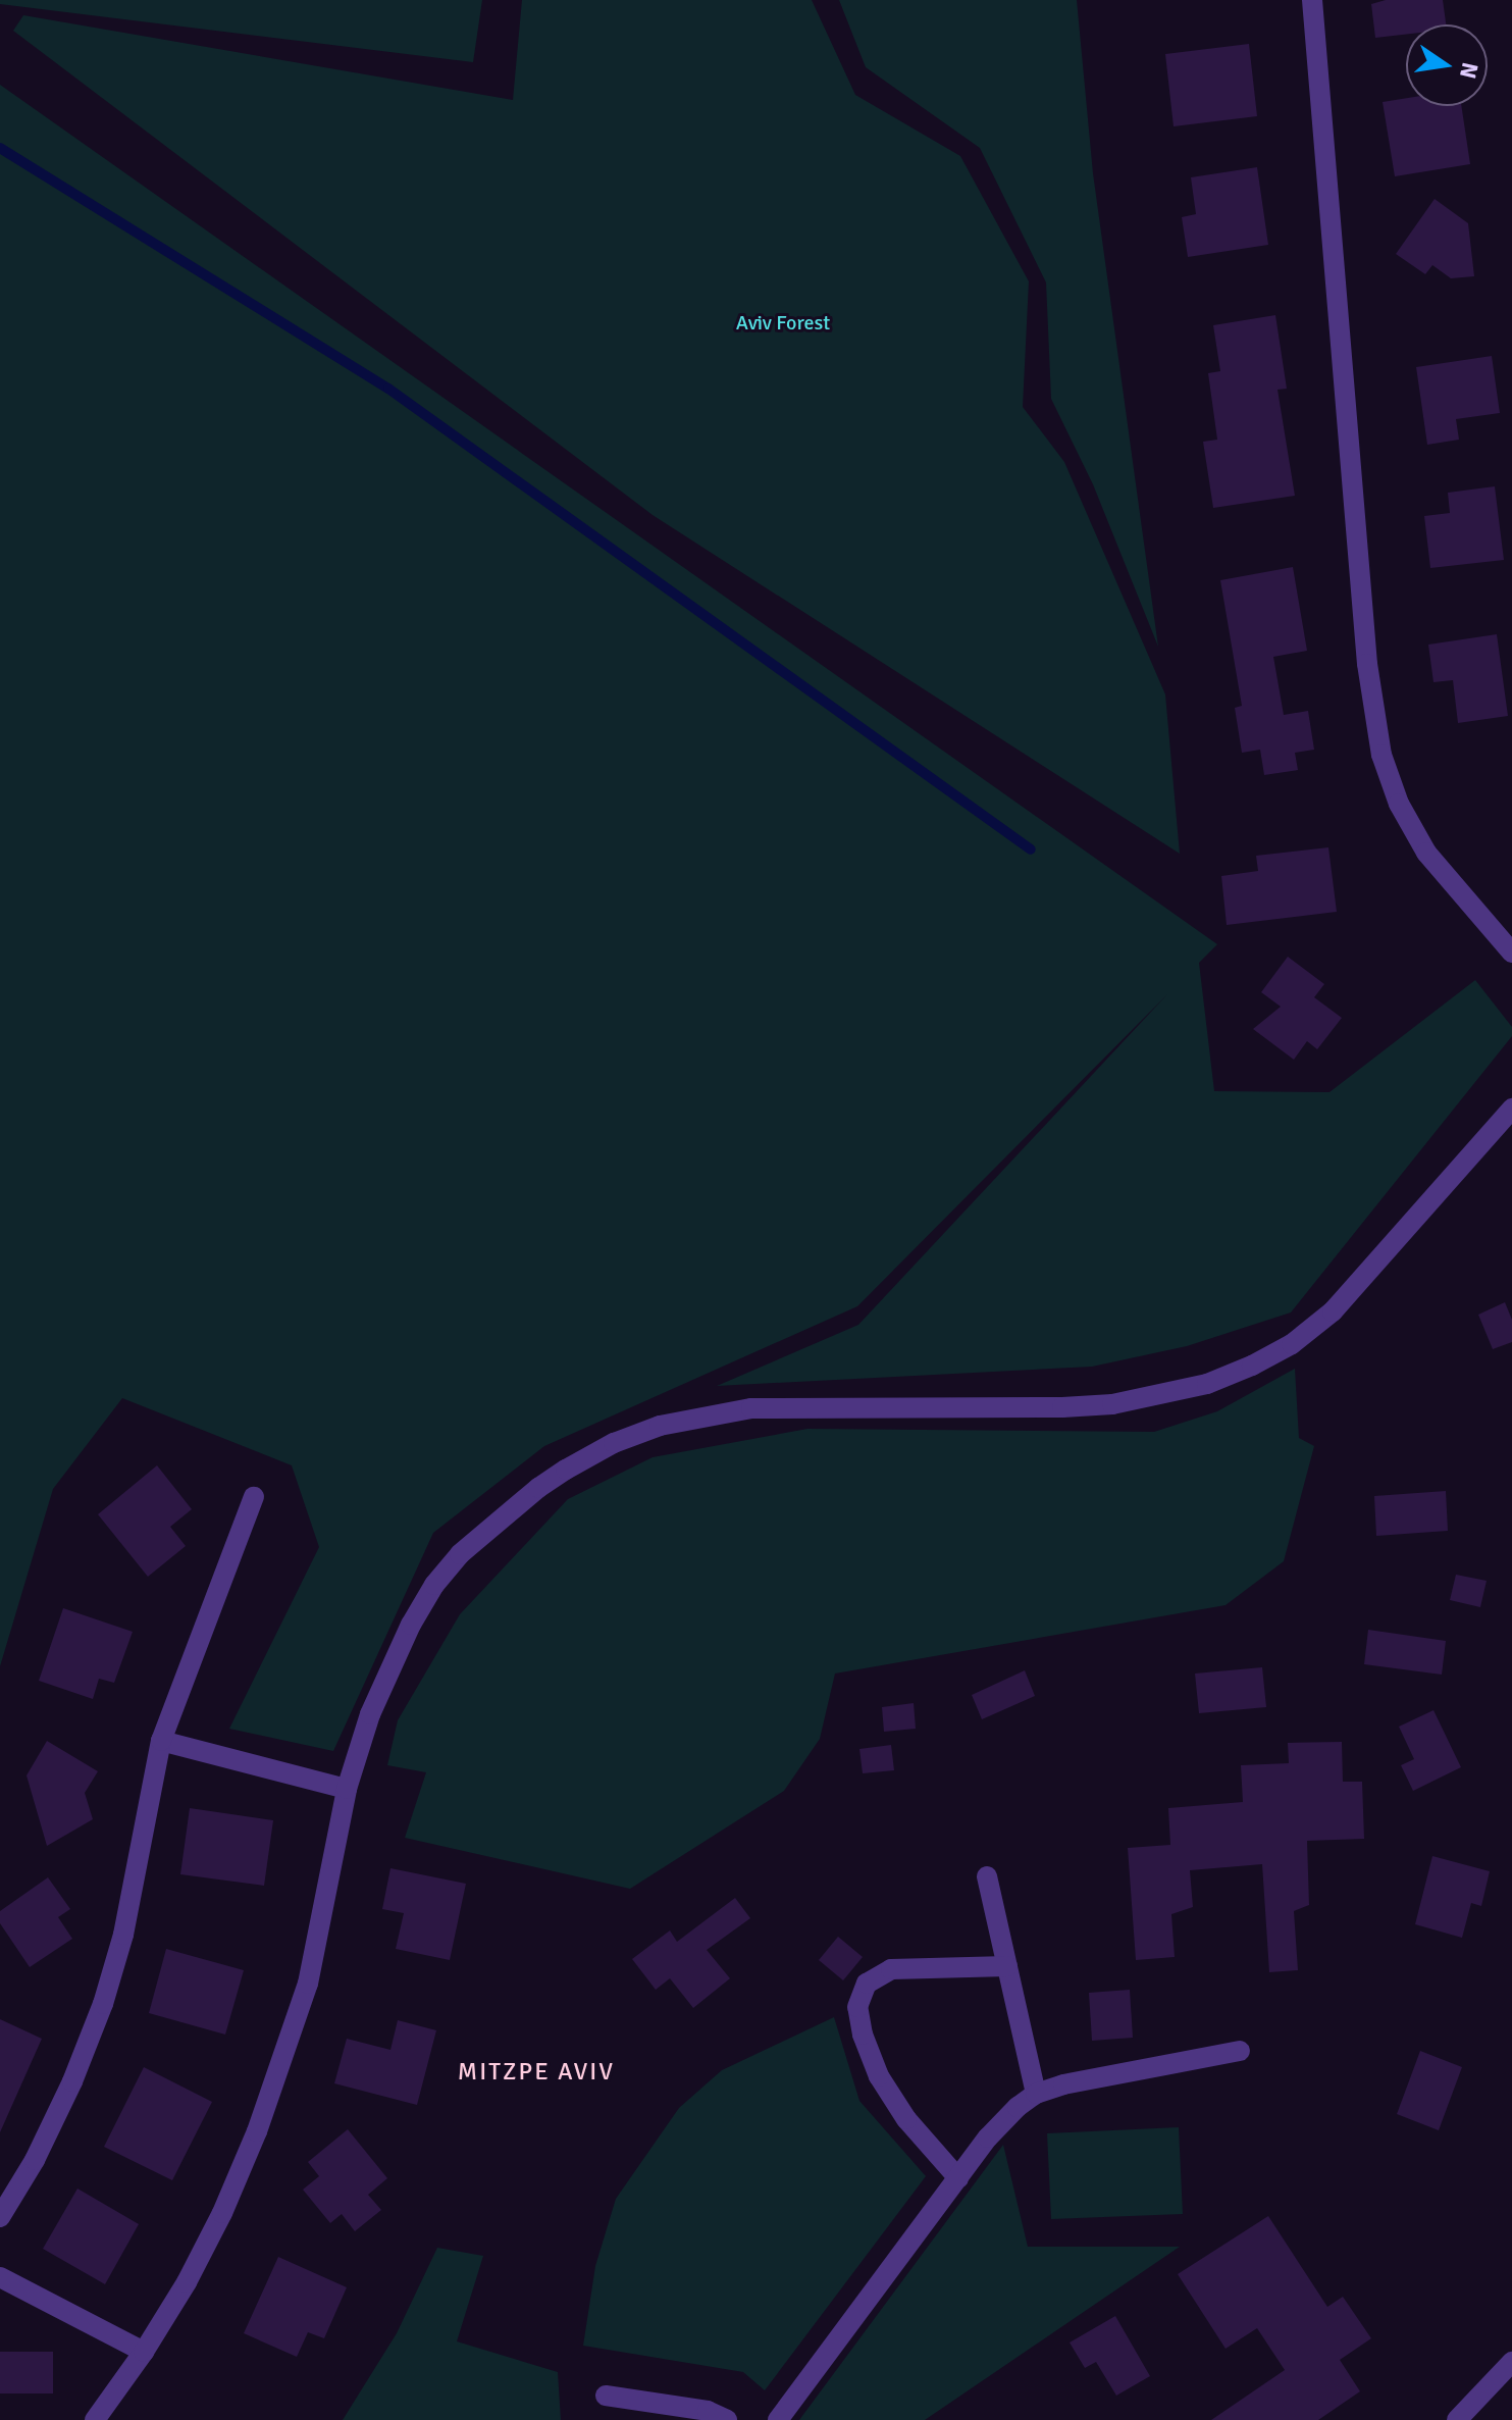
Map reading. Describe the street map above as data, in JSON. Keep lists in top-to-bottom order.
{
  "districts": ["MITZPE AVIV"],
  "parks": ["Aviv Forest"],
  "north": "right"
}
